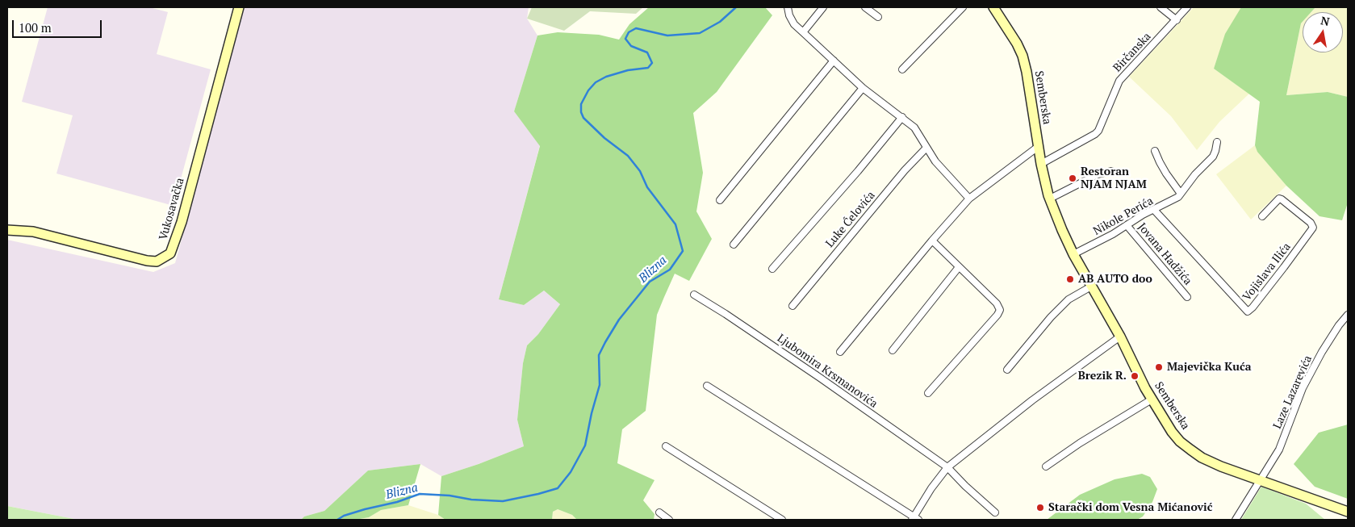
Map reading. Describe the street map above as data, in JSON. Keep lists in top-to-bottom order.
{
  "streets": {
    "main road": ["Semberska", "Vukosavačka"],
    "street": [
      "Birčanska",
      "Nikole Perića",
      "Luke Ćelovića",
      "Jovana Hadžića",
      "Vojislava Ilića",
      "Ljubomira Krsmanovića",
      "Laze Lazarevića"
    ]
  },
  "crossings": [
    ["Birčanska", "Semberska"],
    ["Semberska", "Nikole Perića"],
    ["Semberska", "Laze Lazarevića"],
    ["Nikole Perića", "Jovana Hadžića"],
    ["Nikole Perića", "Vojislava Ilića"]
  ],
  "water": ["Blizna"],
  "places": [
    "Restoran NJAM NJAM",
    "AB AUTO doo",
    "Majevička Kuća",
    "Brezik R.",
    "Starački dom Vesna Mićanović"
  ],
  "scale_bar": "100 m",
  "north": "top"
}
